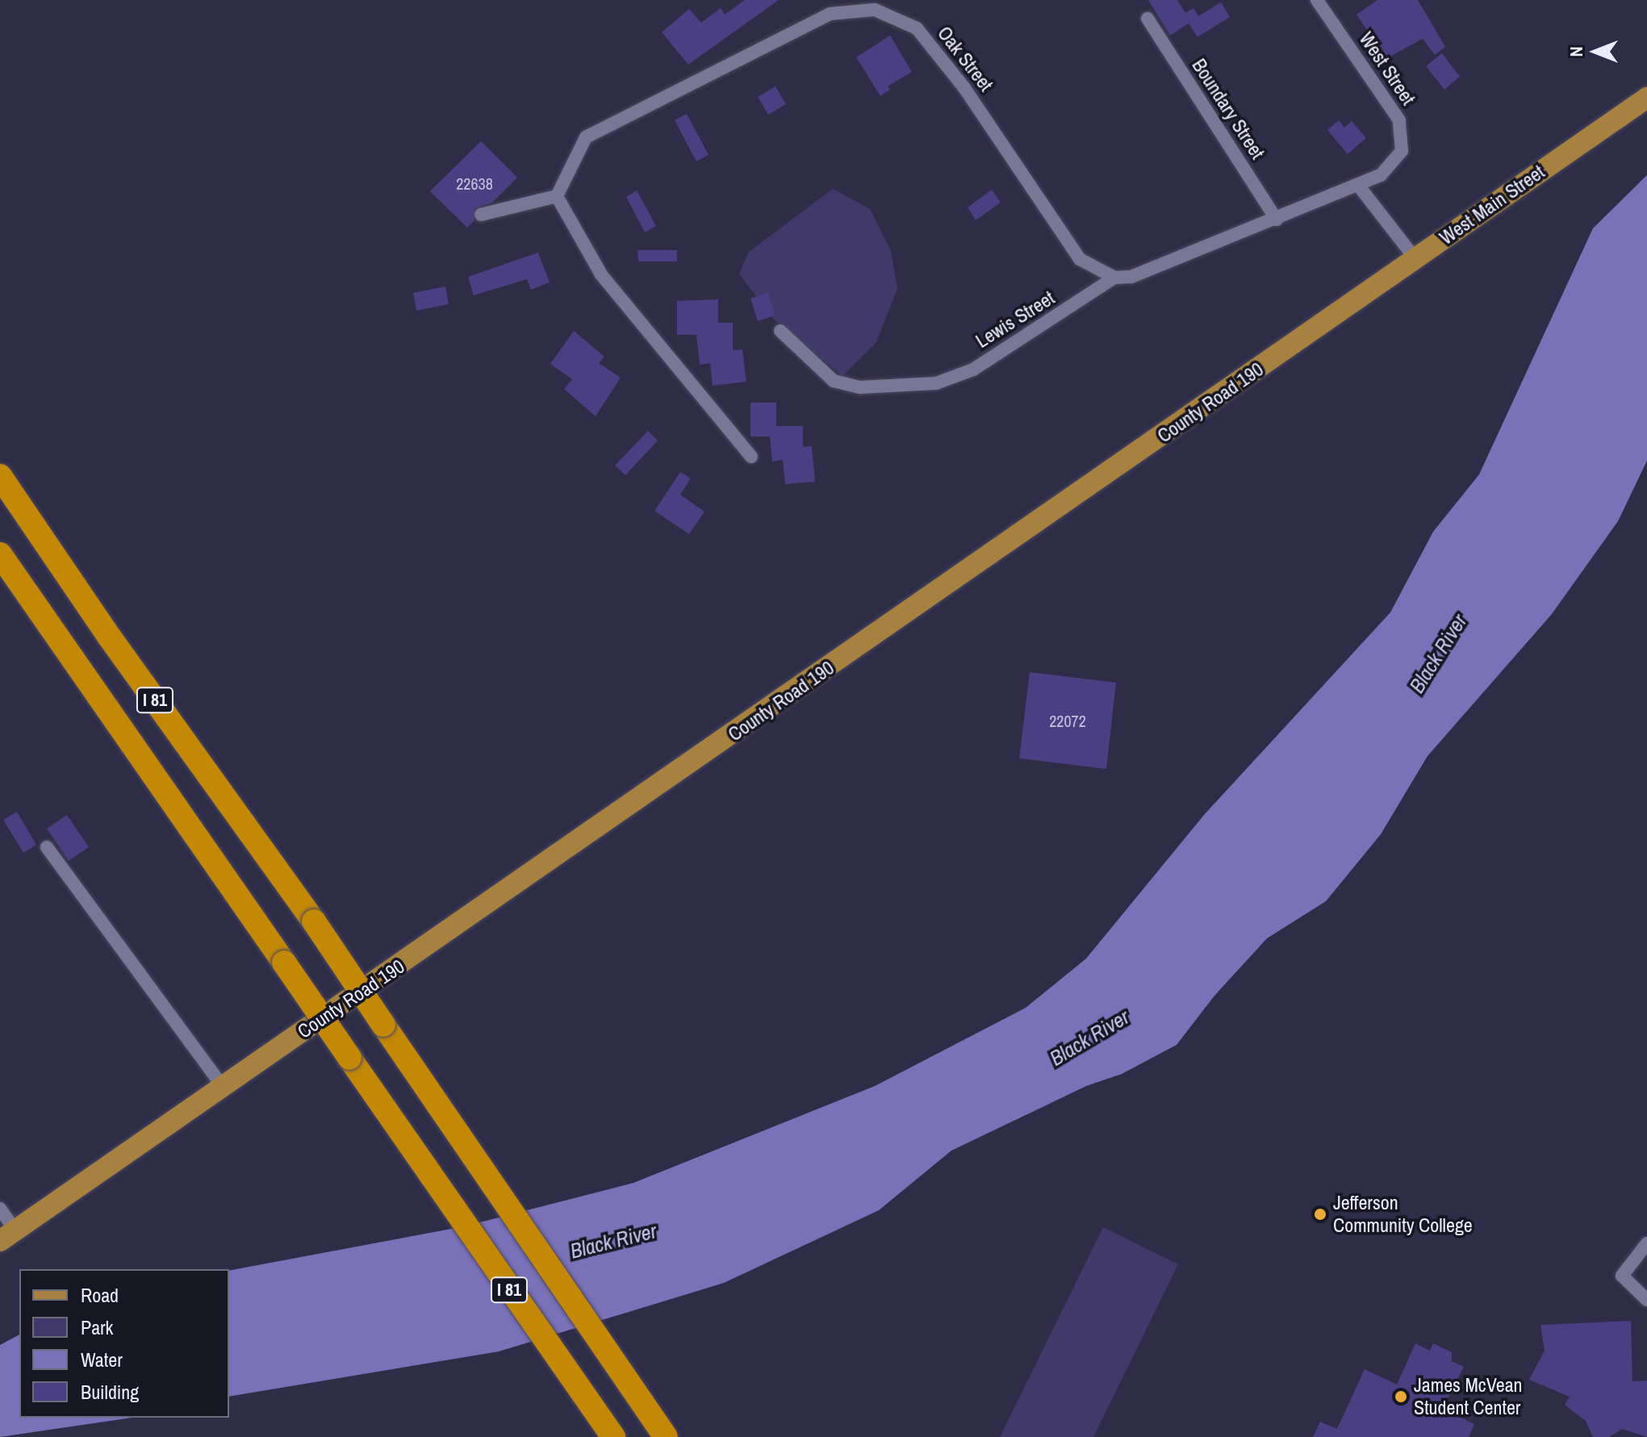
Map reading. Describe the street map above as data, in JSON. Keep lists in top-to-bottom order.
{
  "streets": {
    "highway": ["I 81"],
    "main road": ["West Main Street", "County Road 190"],
    "street": [
      "Oak Street",
      "West Street",
      "Boundary Street",
      "Lewis Street"
    ]
  },
  "crossings": [
    ["Oak Street", "Lewis Street"],
    ["West Street", "Lewis Street"],
    ["Boundary Street", "Lewis Street"],
    ["West Main Street", "County Road 190"]
  ],
  "water": ["Black River"],
  "places": ["Jefferson Community College", "James McVean Student Center"],
  "house_numbers": ["22638", "22072"],
  "legend": [
    "Road",
    "Park",
    "Water",
    "Building"
  ],
  "north": "left"
}
